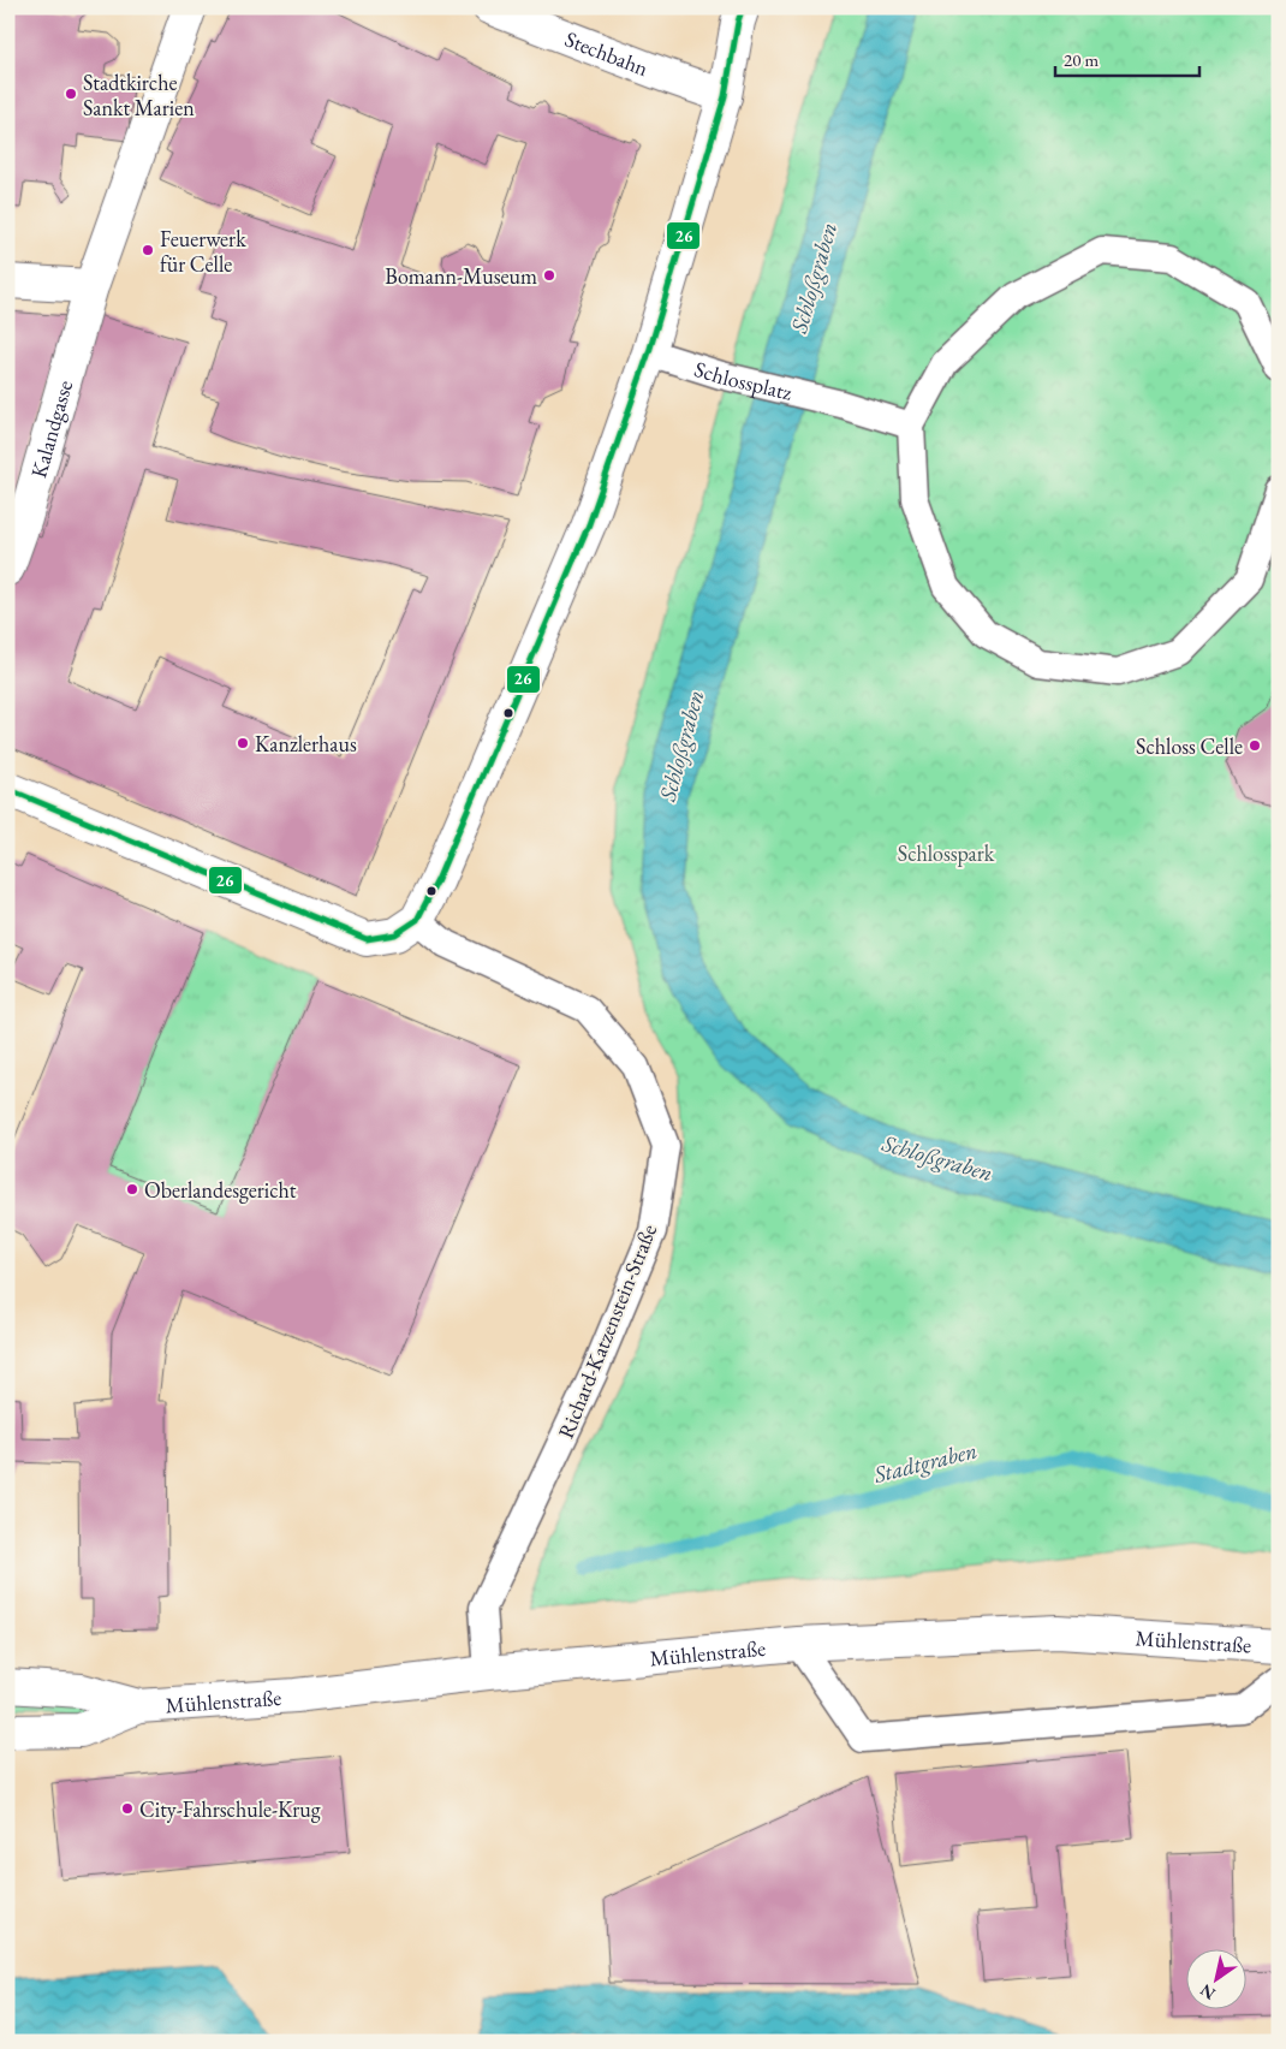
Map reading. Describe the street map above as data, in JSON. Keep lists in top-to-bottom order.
{
  "streets": {
    "street": ["Stechbahn", "Kalandgasse", "Mühlenstraße"],
    "lane": ["Schlossplatz", "Richard-Katzenstein-Straße"]
  },
  "crossings": [
    ["Richard-Katzenstein-Straße", "Mühlenstraße"]
  ],
  "water": ["Schloßgraben", "Stadtgraben"],
  "parks": ["Schlosspark"],
  "places": [
    "Stadtkirche Sankt Marien",
    "Feuerwerk für Celle",
    "Bomann-Museum",
    "Kanzlerhaus",
    "Schloss Celle",
    "Oberlandesgericht",
    "City-Fahrschule-Krug"
  ],
  "lines": ["transit line 26"],
  "scale_bar": "20 m",
  "north": "bottom left"
}
